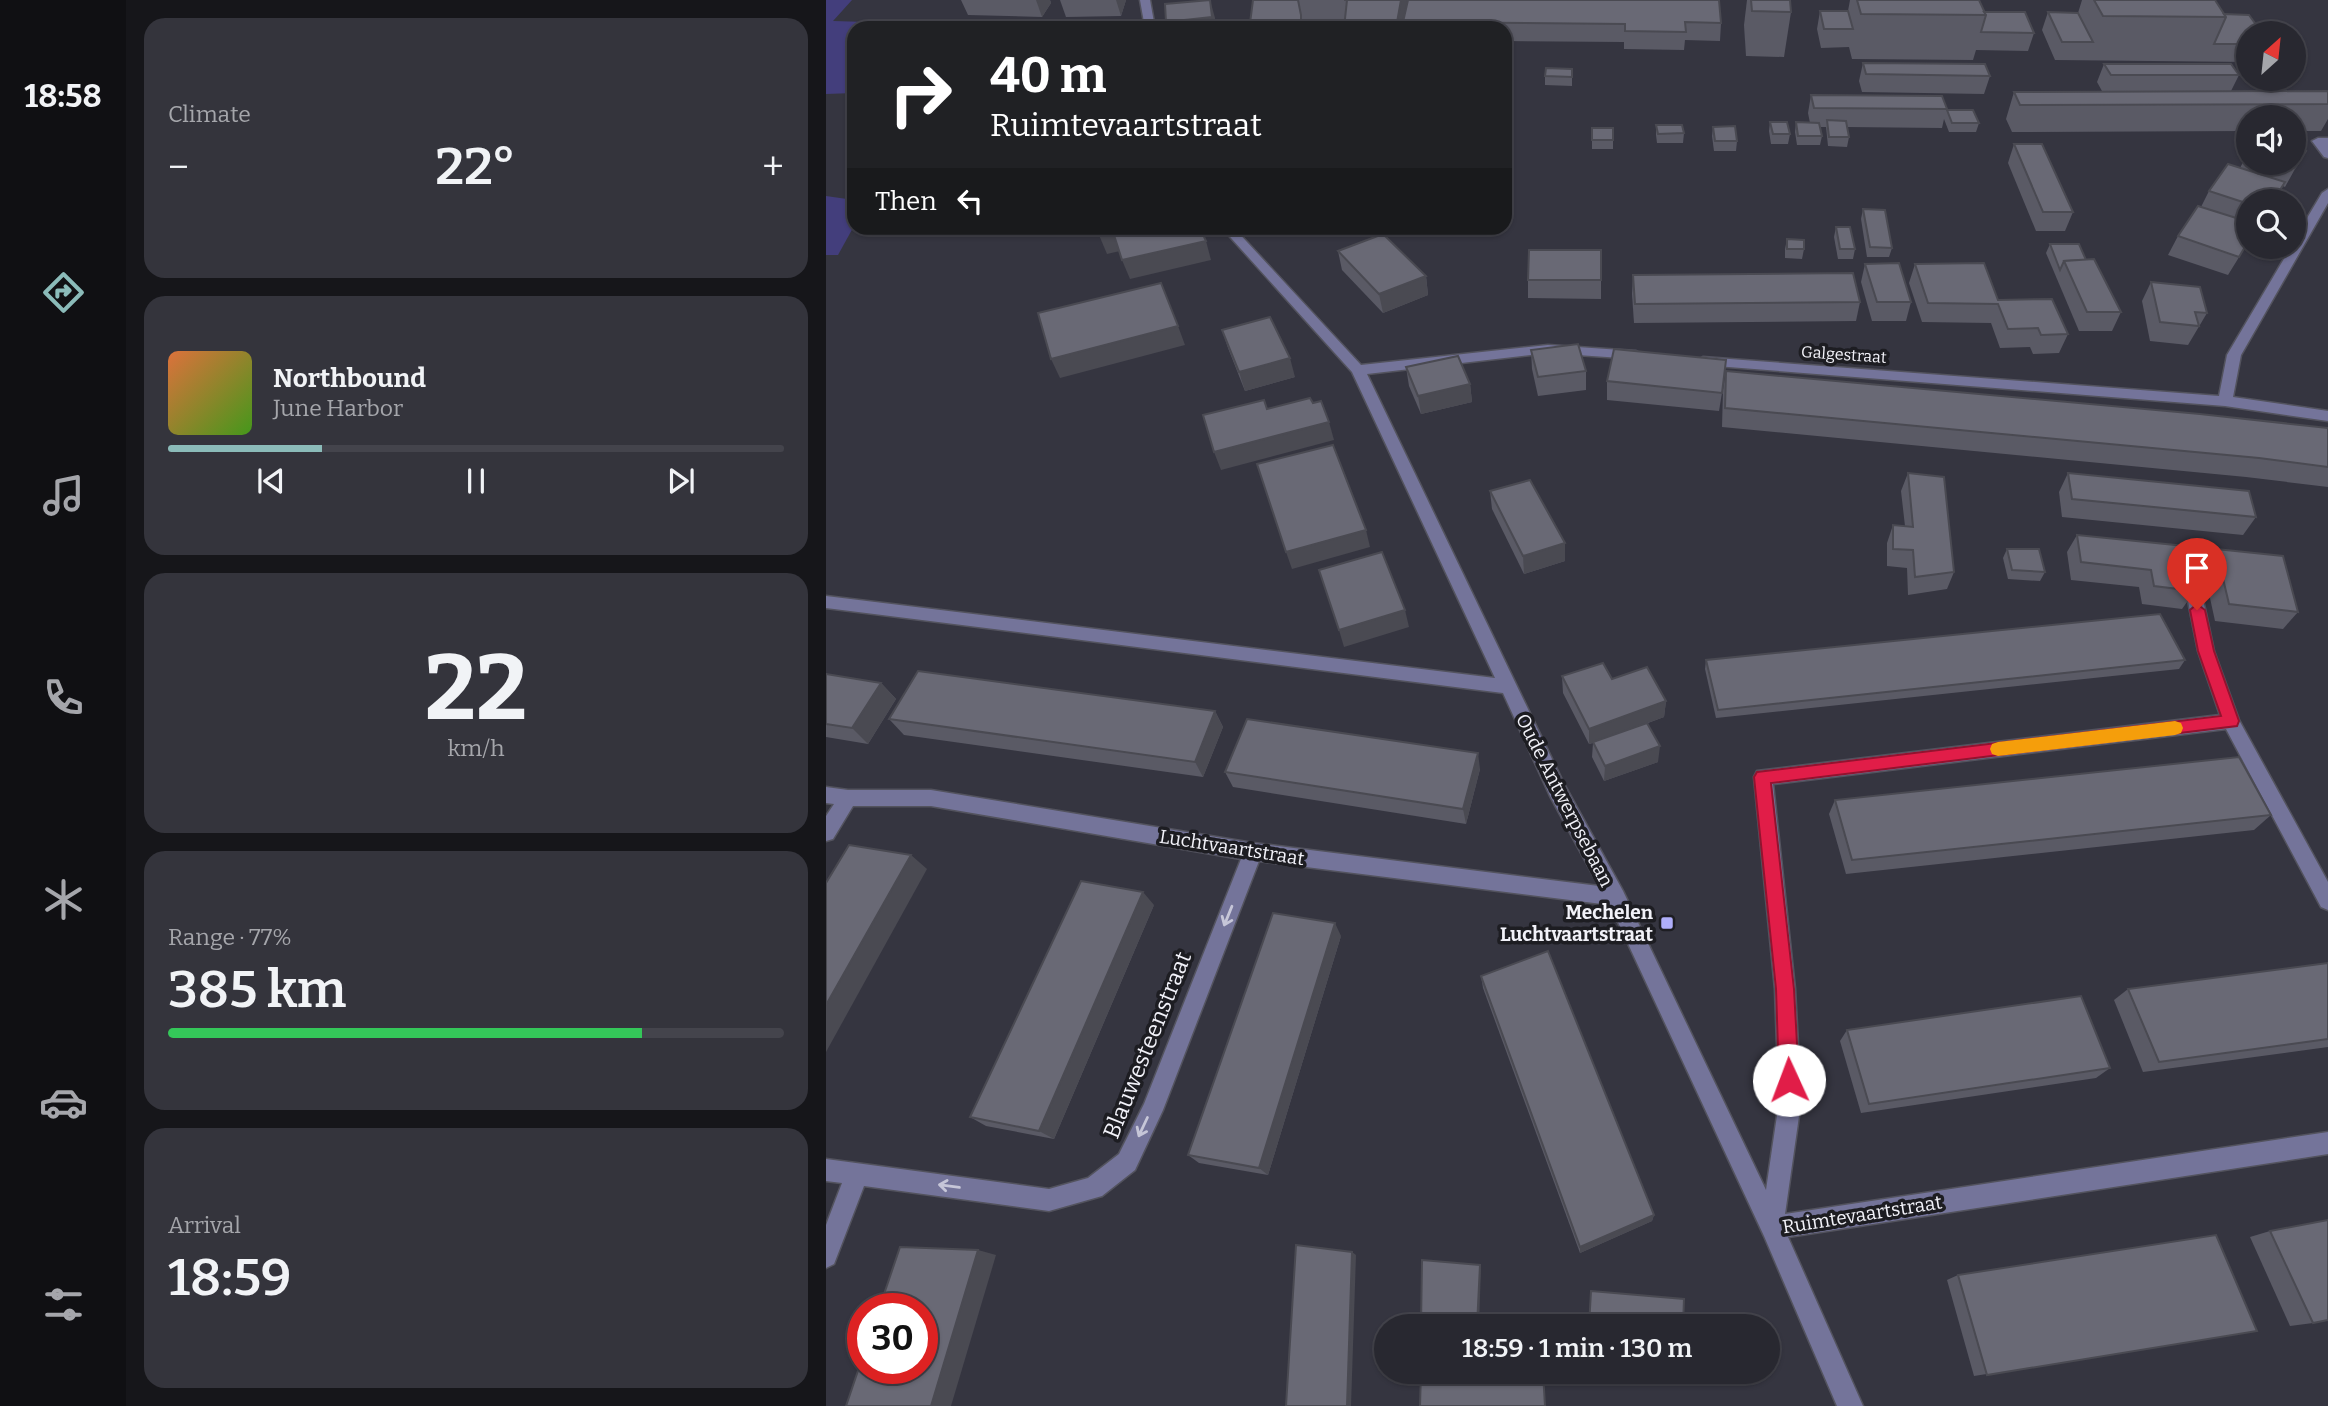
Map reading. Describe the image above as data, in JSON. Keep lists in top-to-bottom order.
{
  "streets": {
    "street": [
      "Galgestraat",
      "Oude Antwerpsebaan",
      "Luchtvaartstraat",
      "Blauwesteenstraat",
      "Ruimtevaartstraat"
    ]
  },
  "crossings": [
    ["Oude Antwerpsebaan", "Luchtvaartstraat"],
    ["Oude Antwerpsebaan", "Ruimtevaartstraat"],
    ["Luchtvaartstraat", "Blauwesteenstraat"]
  ],
  "one_way": ["Blauwesteenstraat"],
  "places": {
    "transit": ["Mechelen Luchtvaartstraat"]
  },
  "north": "top right",
  "page": {
    "tabs": "18:58",
    "tile": [
      "Climate",
      ["22", "km/h"],
      ["Range · 77%", "385 km"],
      ["Arrival", "18:59"]
    ],
    "turn": ["40 m", "Ruimtevaartstraat"],
    "heat": ["−", "22°", "+"],
    "then": "Then",
    "song": ["Northbound", "June Harbor"],
    "limit": "30",
    "trip": "18:59 · 1 min · 130 m"
  }
}
